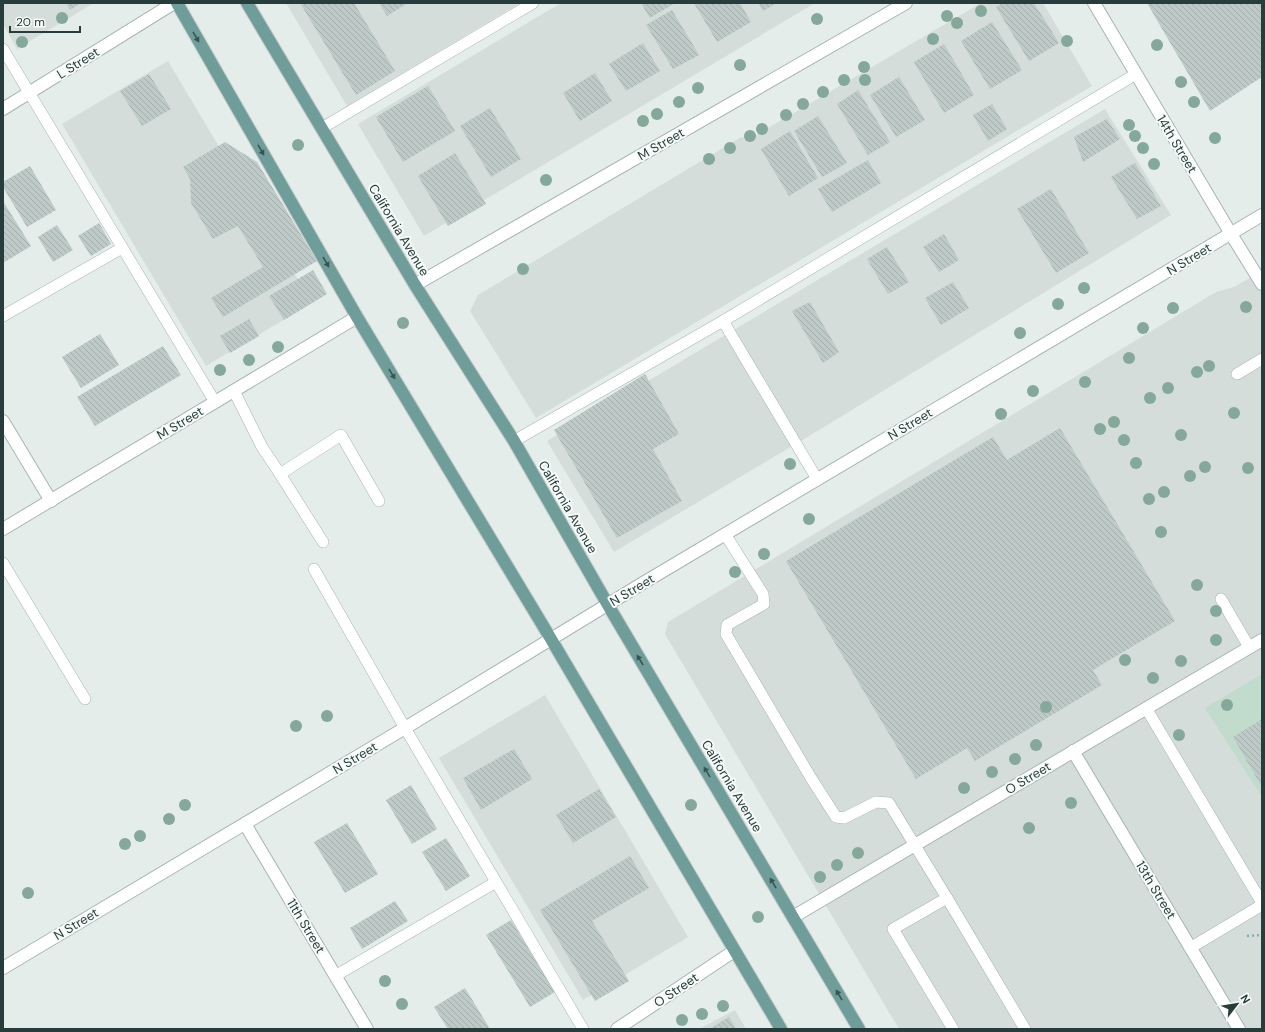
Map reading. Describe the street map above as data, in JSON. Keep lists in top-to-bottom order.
{
  "streets": {
    "main road": ["California Avenue"],
    "street": [
      "L Street",
      "M Street",
      "14th Street",
      "N Street",
      "O Street",
      "13th Street",
      "11th Street"
    ]
  },
  "crossings": [
    ["M Street", "California Avenue"],
    ["14th Street", "N Street"],
    ["California Avenue", "N Street"],
    ["California Avenue", "O Street"],
    ["N Street", "11th Street"],
    ["O Street", "13th Street"]
  ],
  "scale_bar": "20 m",
  "north": "top right"
}
